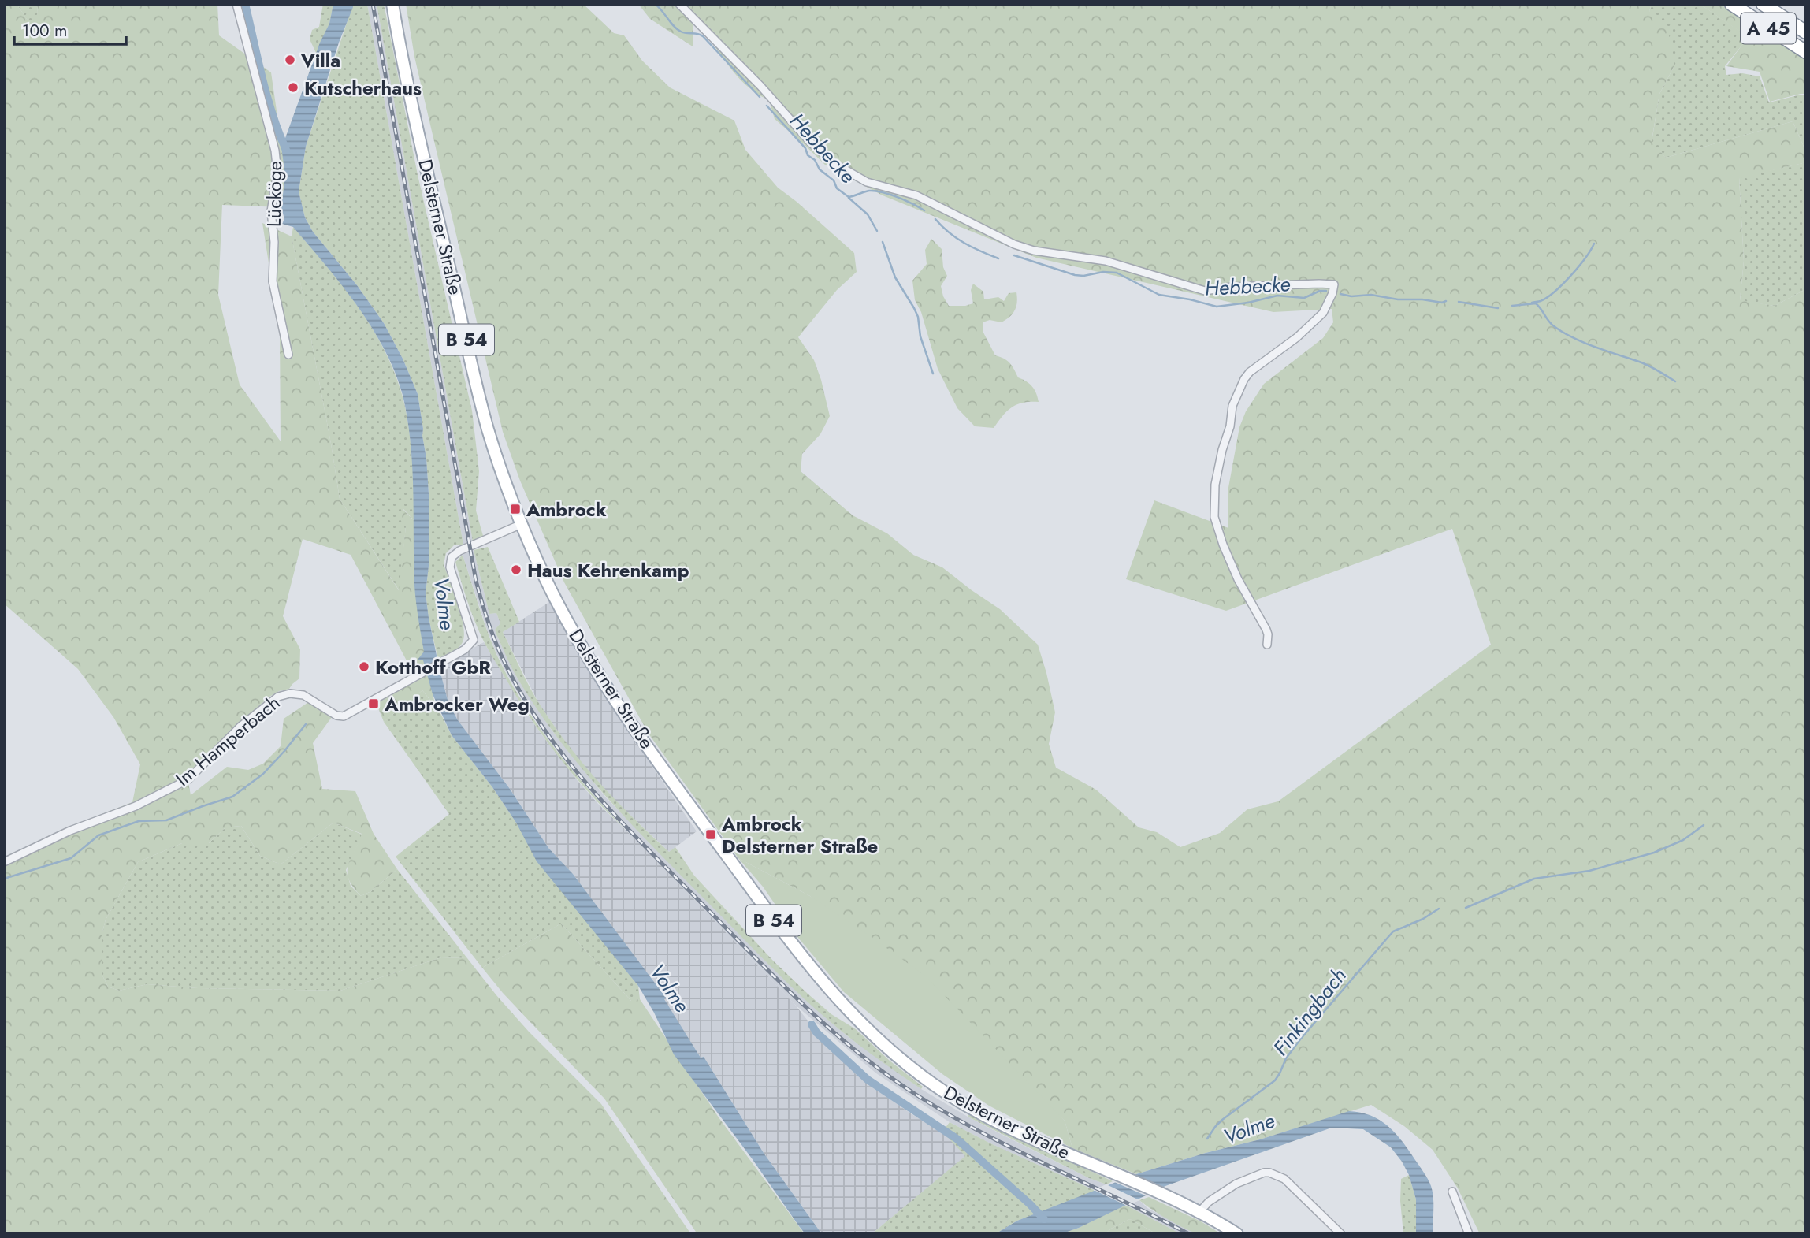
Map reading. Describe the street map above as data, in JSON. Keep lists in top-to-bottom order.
{
  "streets": {
    "highway": ["A 45"],
    "main road": ["Delsterner Straße", "B 54"],
    "street": ["Lücköge", "Im Hamperbach"]
  },
  "crossings": [
    ["Delsterner Straße", "B 54"],
    ["Delsterner Straße", "Im Hamperbach"]
  ],
  "water": ["Hebbecke", "Volme", "Finkingbach"],
  "places": {
    "other": [
      "Villa",
      "Kutscherhaus",
      "Haus Kehrenkamp",
      "Kotthoff GbR"
    ],
    "transit": ["Ambrock", "Ambrocker Weg", "Ambrock Delsterner Straße"]
  },
  "scale_bar": "100 m"
}
